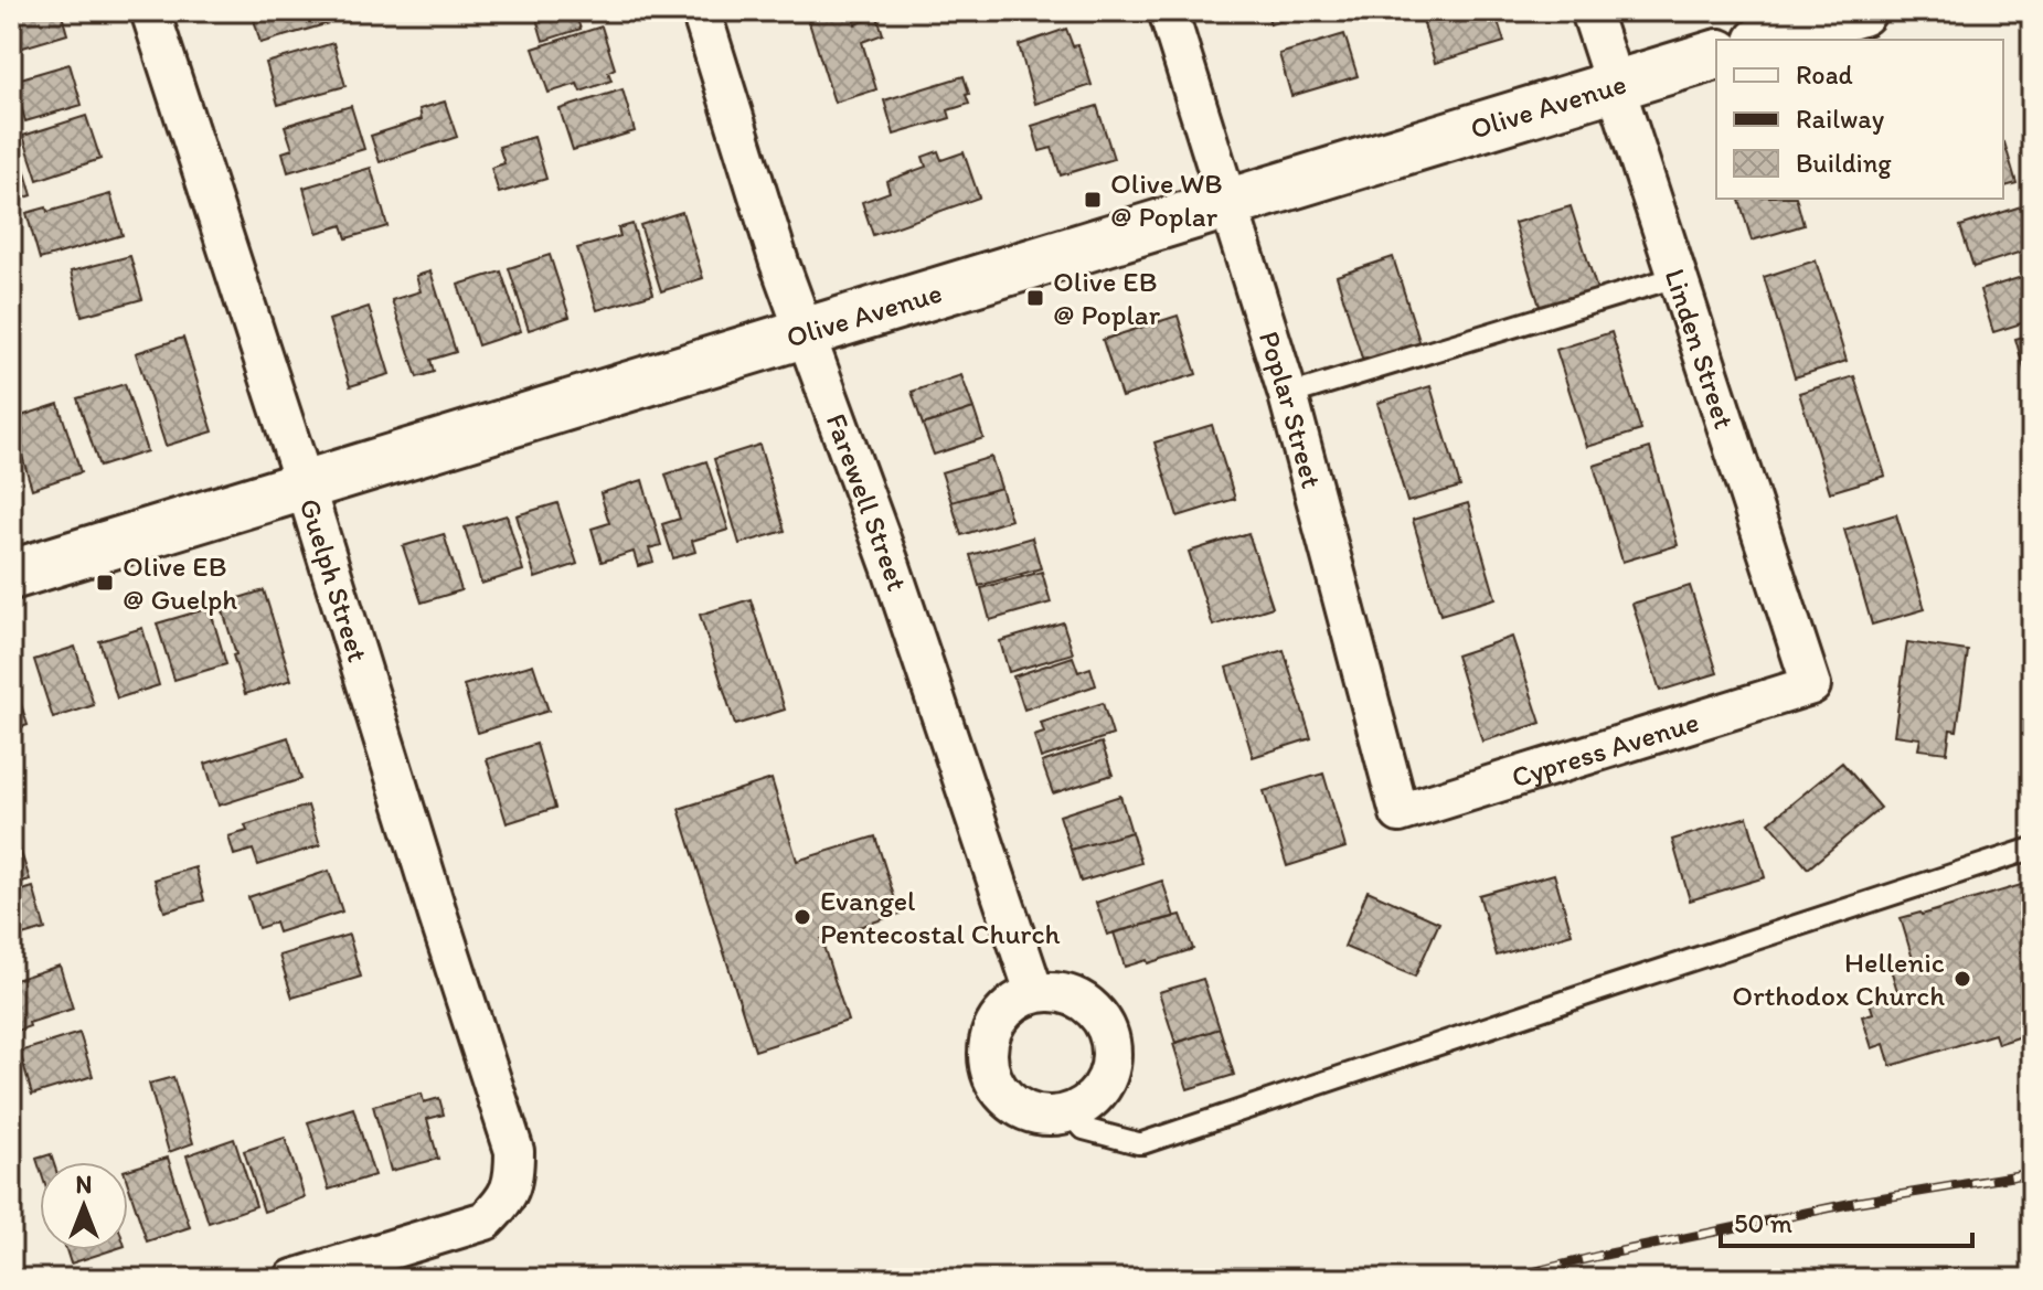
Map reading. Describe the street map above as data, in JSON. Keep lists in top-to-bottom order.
{
  "streets": {
    "main road": ["Olive Avenue"],
    "street": [
      "Linden Street",
      "Poplar Street",
      "Farewell Street",
      "Guelph Street",
      "Cypress Avenue"
    ]
  },
  "crossings": [
    ["Olive Avenue", "Linden Street"],
    ["Olive Avenue", "Poplar Street"],
    ["Olive Avenue", "Farewell Street"],
    ["Olive Avenue", "Guelph Street"],
    ["Linden Street", "Cypress Avenue"],
    ["Poplar Street", "Cypress Avenue"]
  ],
  "places": {
    "transit": ["Olive WB @ Poplar", "Olive EB @ Poplar", "Olive EB @ Guelph"],
    "other": ["Evangel Pentecostal Church", "Hellenic Orthodox Church"]
  },
  "legend": ["Road", "Railway", "Building"],
  "scale_bar": "50 m",
  "north": "top"
}
